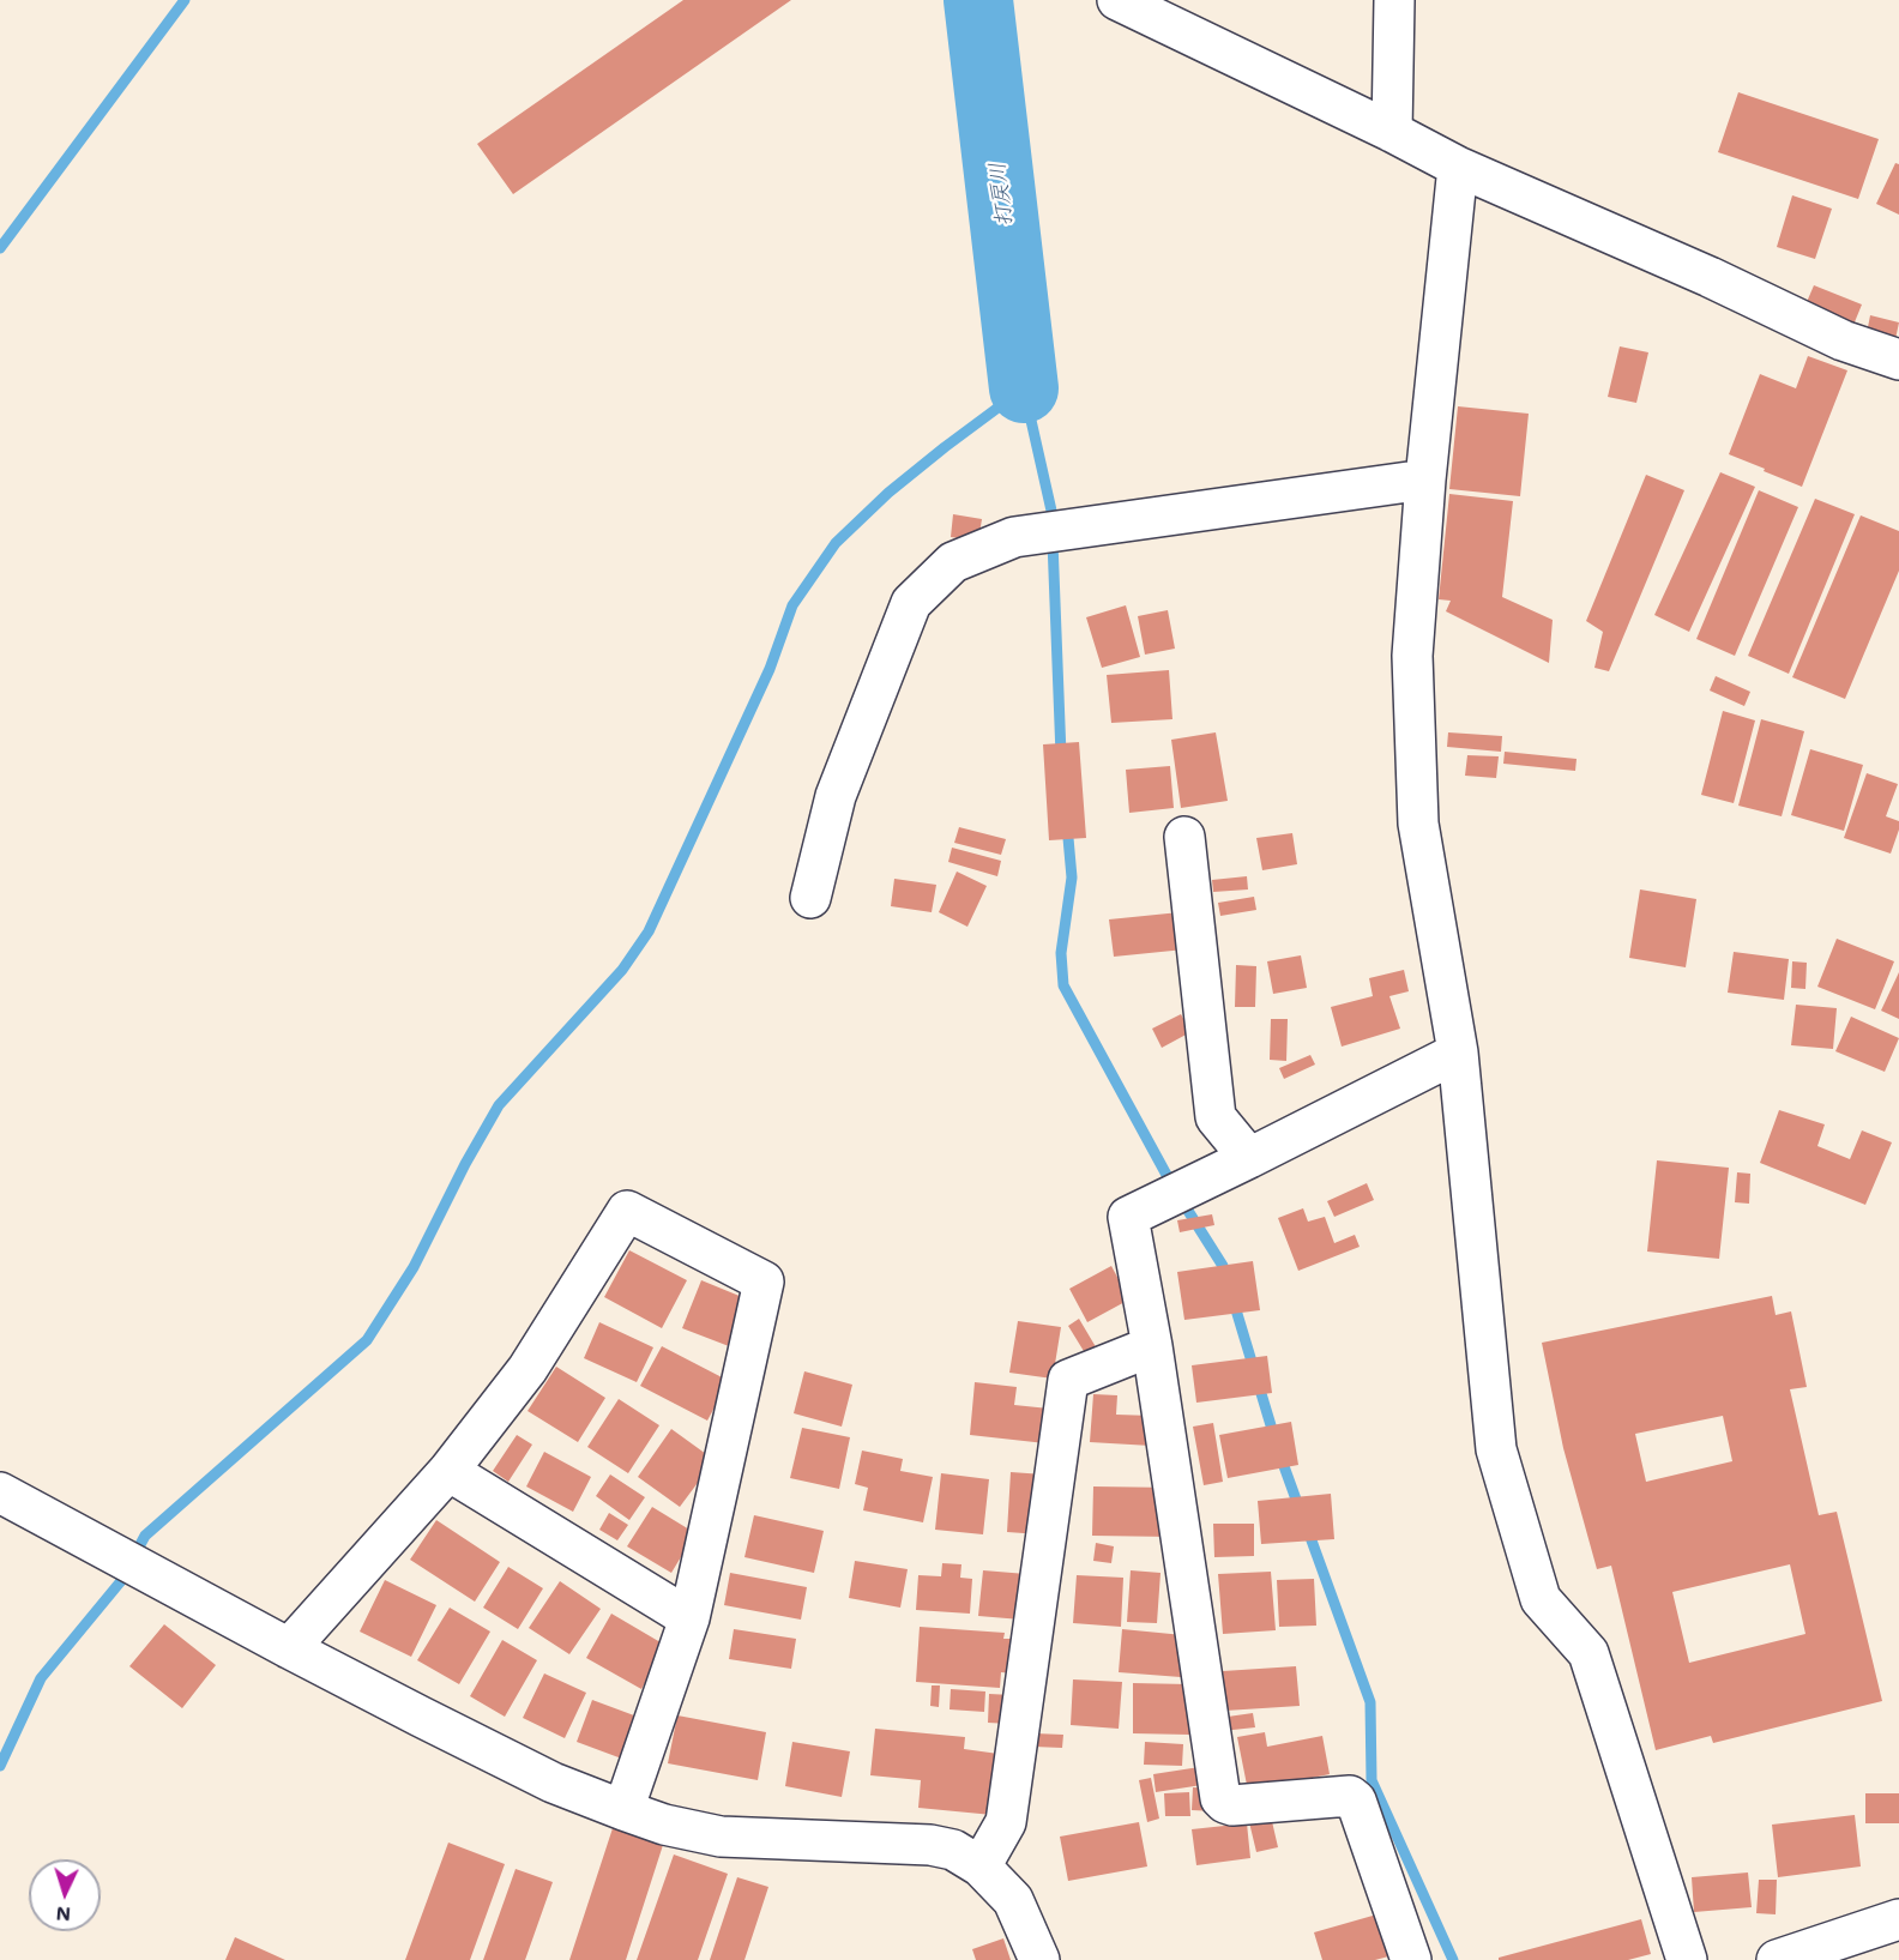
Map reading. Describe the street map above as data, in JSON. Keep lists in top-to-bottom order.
{
  "water": ["打戻川"],
  "north": "bottom"
}
